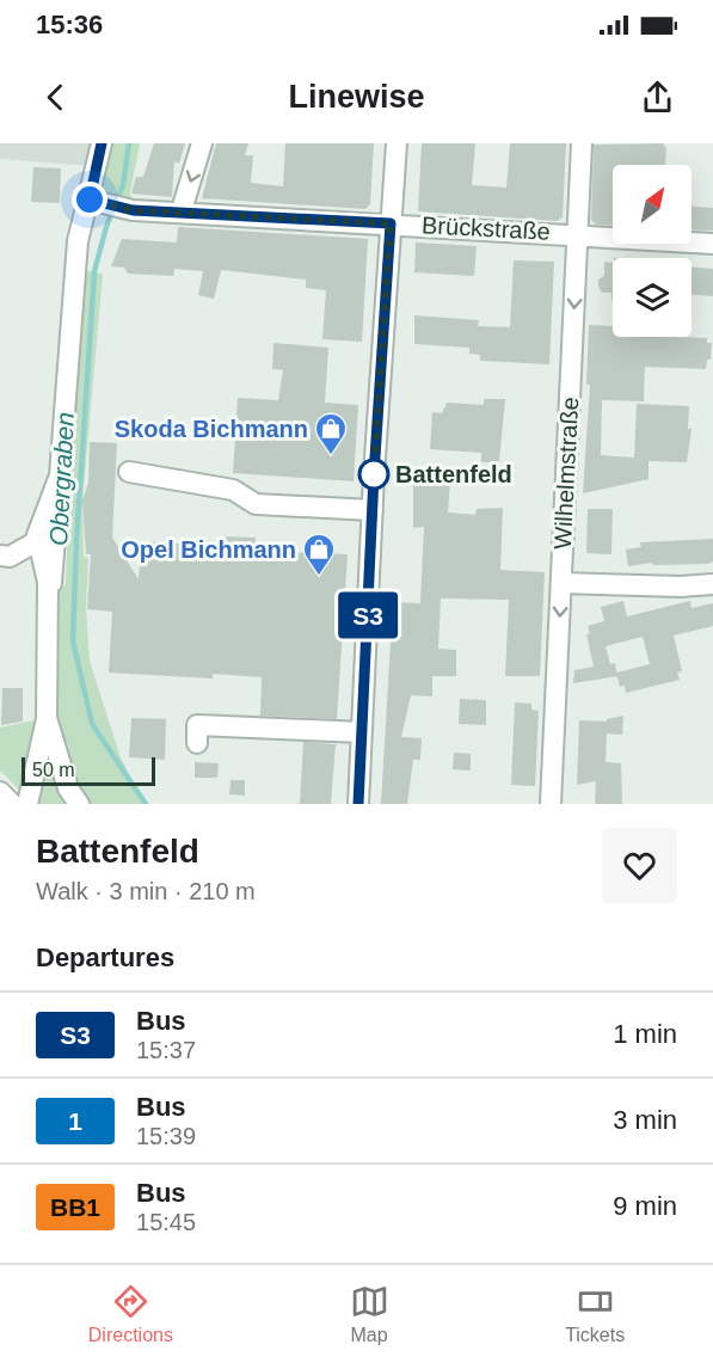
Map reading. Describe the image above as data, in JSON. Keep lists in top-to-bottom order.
{
  "streets": {
    "street": ["Brückstraße", "Wilhelmstraße"]
  },
  "crossings": [
    ["Brückstraße", "Wilhelmstraße"]
  ],
  "one_way": ["Wilhelmstraße"],
  "water": ["Obergraben"],
  "places": {
    "shop": ["Skoda Bichmann", "Opel Bichmann"],
    "other": ["Battenfeld"]
  },
  "lines": ["bus line S3"],
  "scale_bar": "50 m",
  "north": "top right",
  "page": {
    "status": "15:36",
    "header": "Linewise",
    "on_map": "S3",
    "scale": "50 m",
    "heading": [
      ["Battenfeld", "Walk · 3 min · 210 m"],
      "Departures"
    ],
    "list": [
      {
        "mark": "S3",
        "name": "Bus",
        "note": "15:37",
        "value": "1 min"
      },
      {
        "mark": "1",
        "name": "Bus",
        "note": "15:39",
        "value": "3 min"
      },
      {
        "mark": "BB1",
        "name": "Bus",
        "note": "15:45",
        "value": "9 min"
      }
    ],
    "tabs": ["Directions", "Map", "Tickets"]
  }
}
